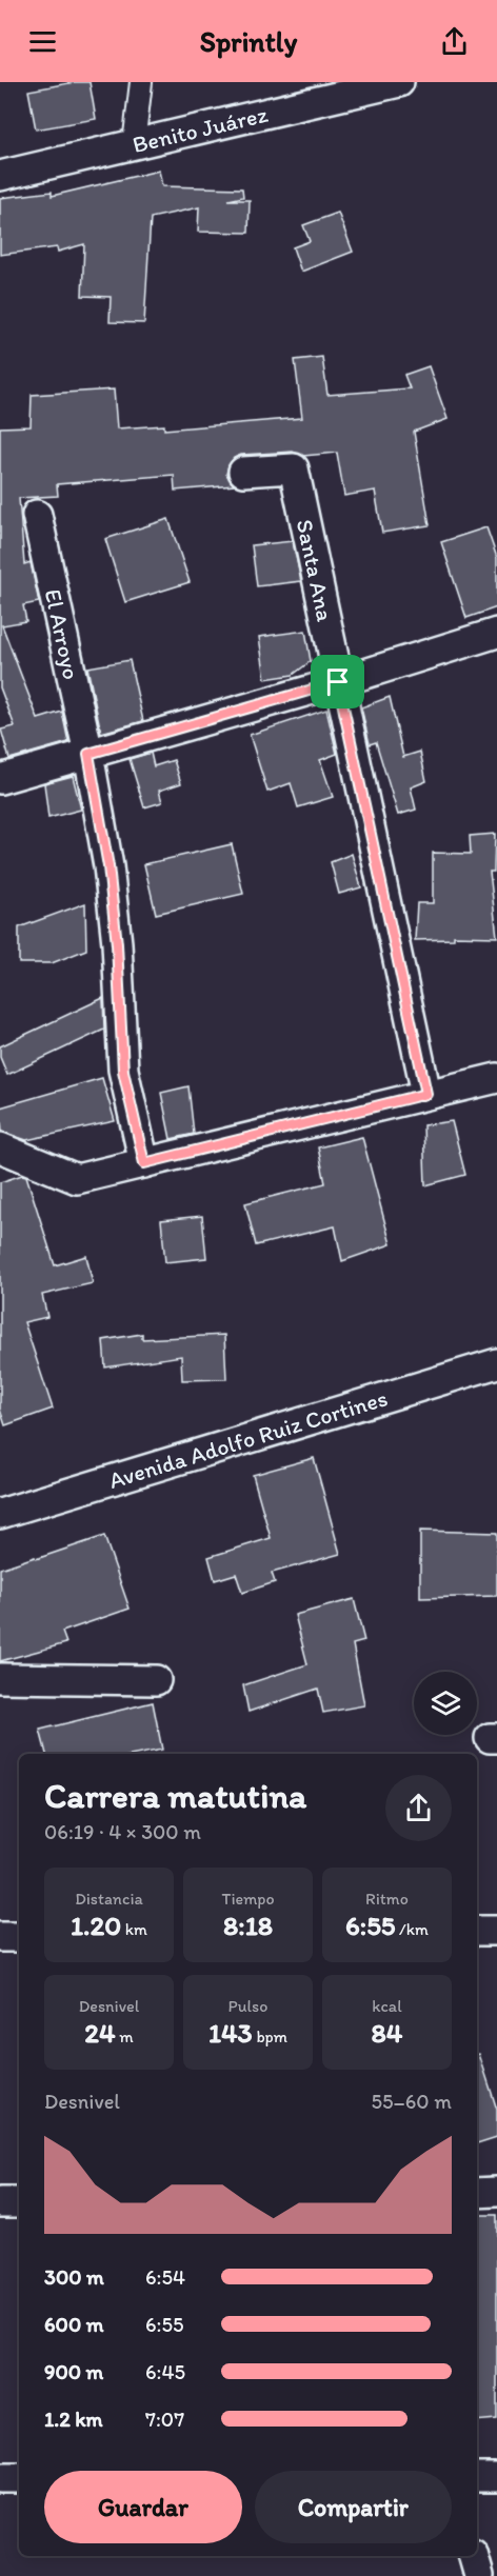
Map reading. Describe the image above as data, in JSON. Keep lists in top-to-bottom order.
{
  "streets": {
    "street": [
      "Benito Juárez",
      "Santa Ana",
      "El Arroyo",
      "Avenida Adolfo Ruiz Cortines"
    ]
  },
  "page": {
    "header": "Sprintly",
    "heading": ["Carrera matutina", "06:19 · 4 × 300 m"],
    "stats": [
      ["Distancia", "1.20 km"],
      ["Tiempo", "8:18"],
      ["Ritmo", "6:55 /km"],
      ["Desnivel", "24 m"],
      ["Pulso", "143 bpm"],
      ["kcal", "84"]
    ],
    "chart": ["Desnivel", "55–60 m"],
    "list": [
      {
        "name": "300 m",
        "note": "6:54"
      },
      {
        "name": "600 m",
        "note": "6:55"
      },
      {
        "name": "900 m",
        "note": "6:45"
      },
      {
        "name": "1.2 km",
        "note": "7:07"
      }
    ],
    "buttons": ["Guardar", "Compartir"]
  }
}
